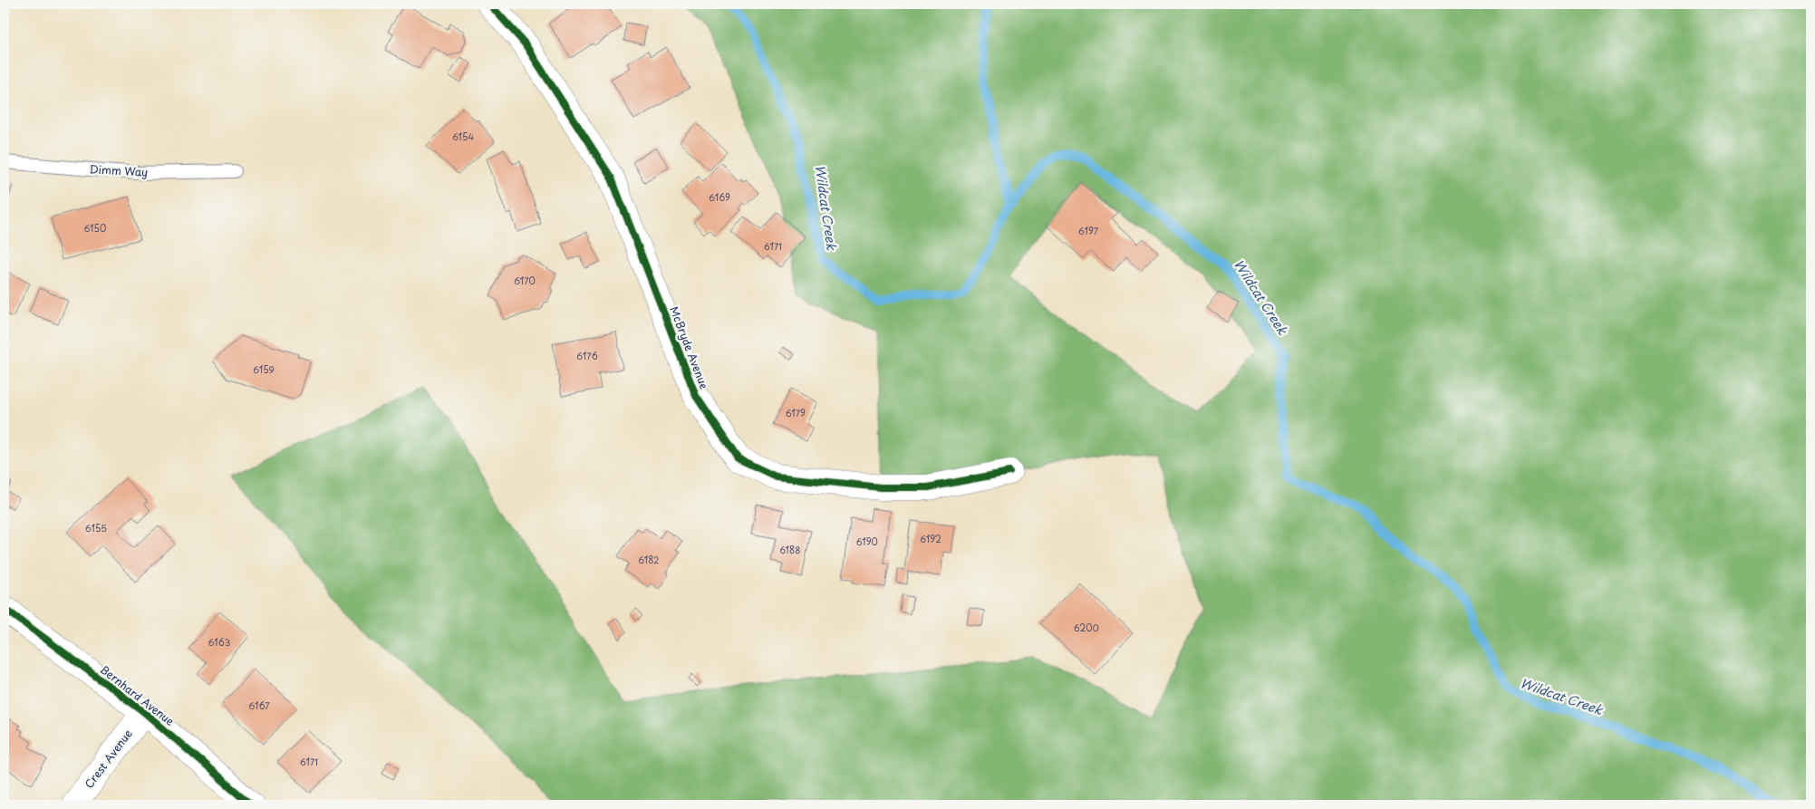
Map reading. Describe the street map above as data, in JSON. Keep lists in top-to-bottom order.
{
  "streets": {
    "street": ["McBryde Avenue", "Bernhard Avenue", "Crest Avenue"],
    "lane": ["Dimm Way"]
  },
  "crossings": [
    ["Bernhard Avenue", "Crest Avenue"]
  ],
  "water": ["Wildcat Creek"],
  "house_numbers": [
    "6154",
    "6169",
    "6150",
    "6197",
    "6171",
    "6170",
    "6176",
    "6159",
    "6179",
    "6155",
    "6192",
    "6190",
    "6188",
    "6182",
    "6200",
    "6163",
    "6167",
    "6171"
  ]
}
